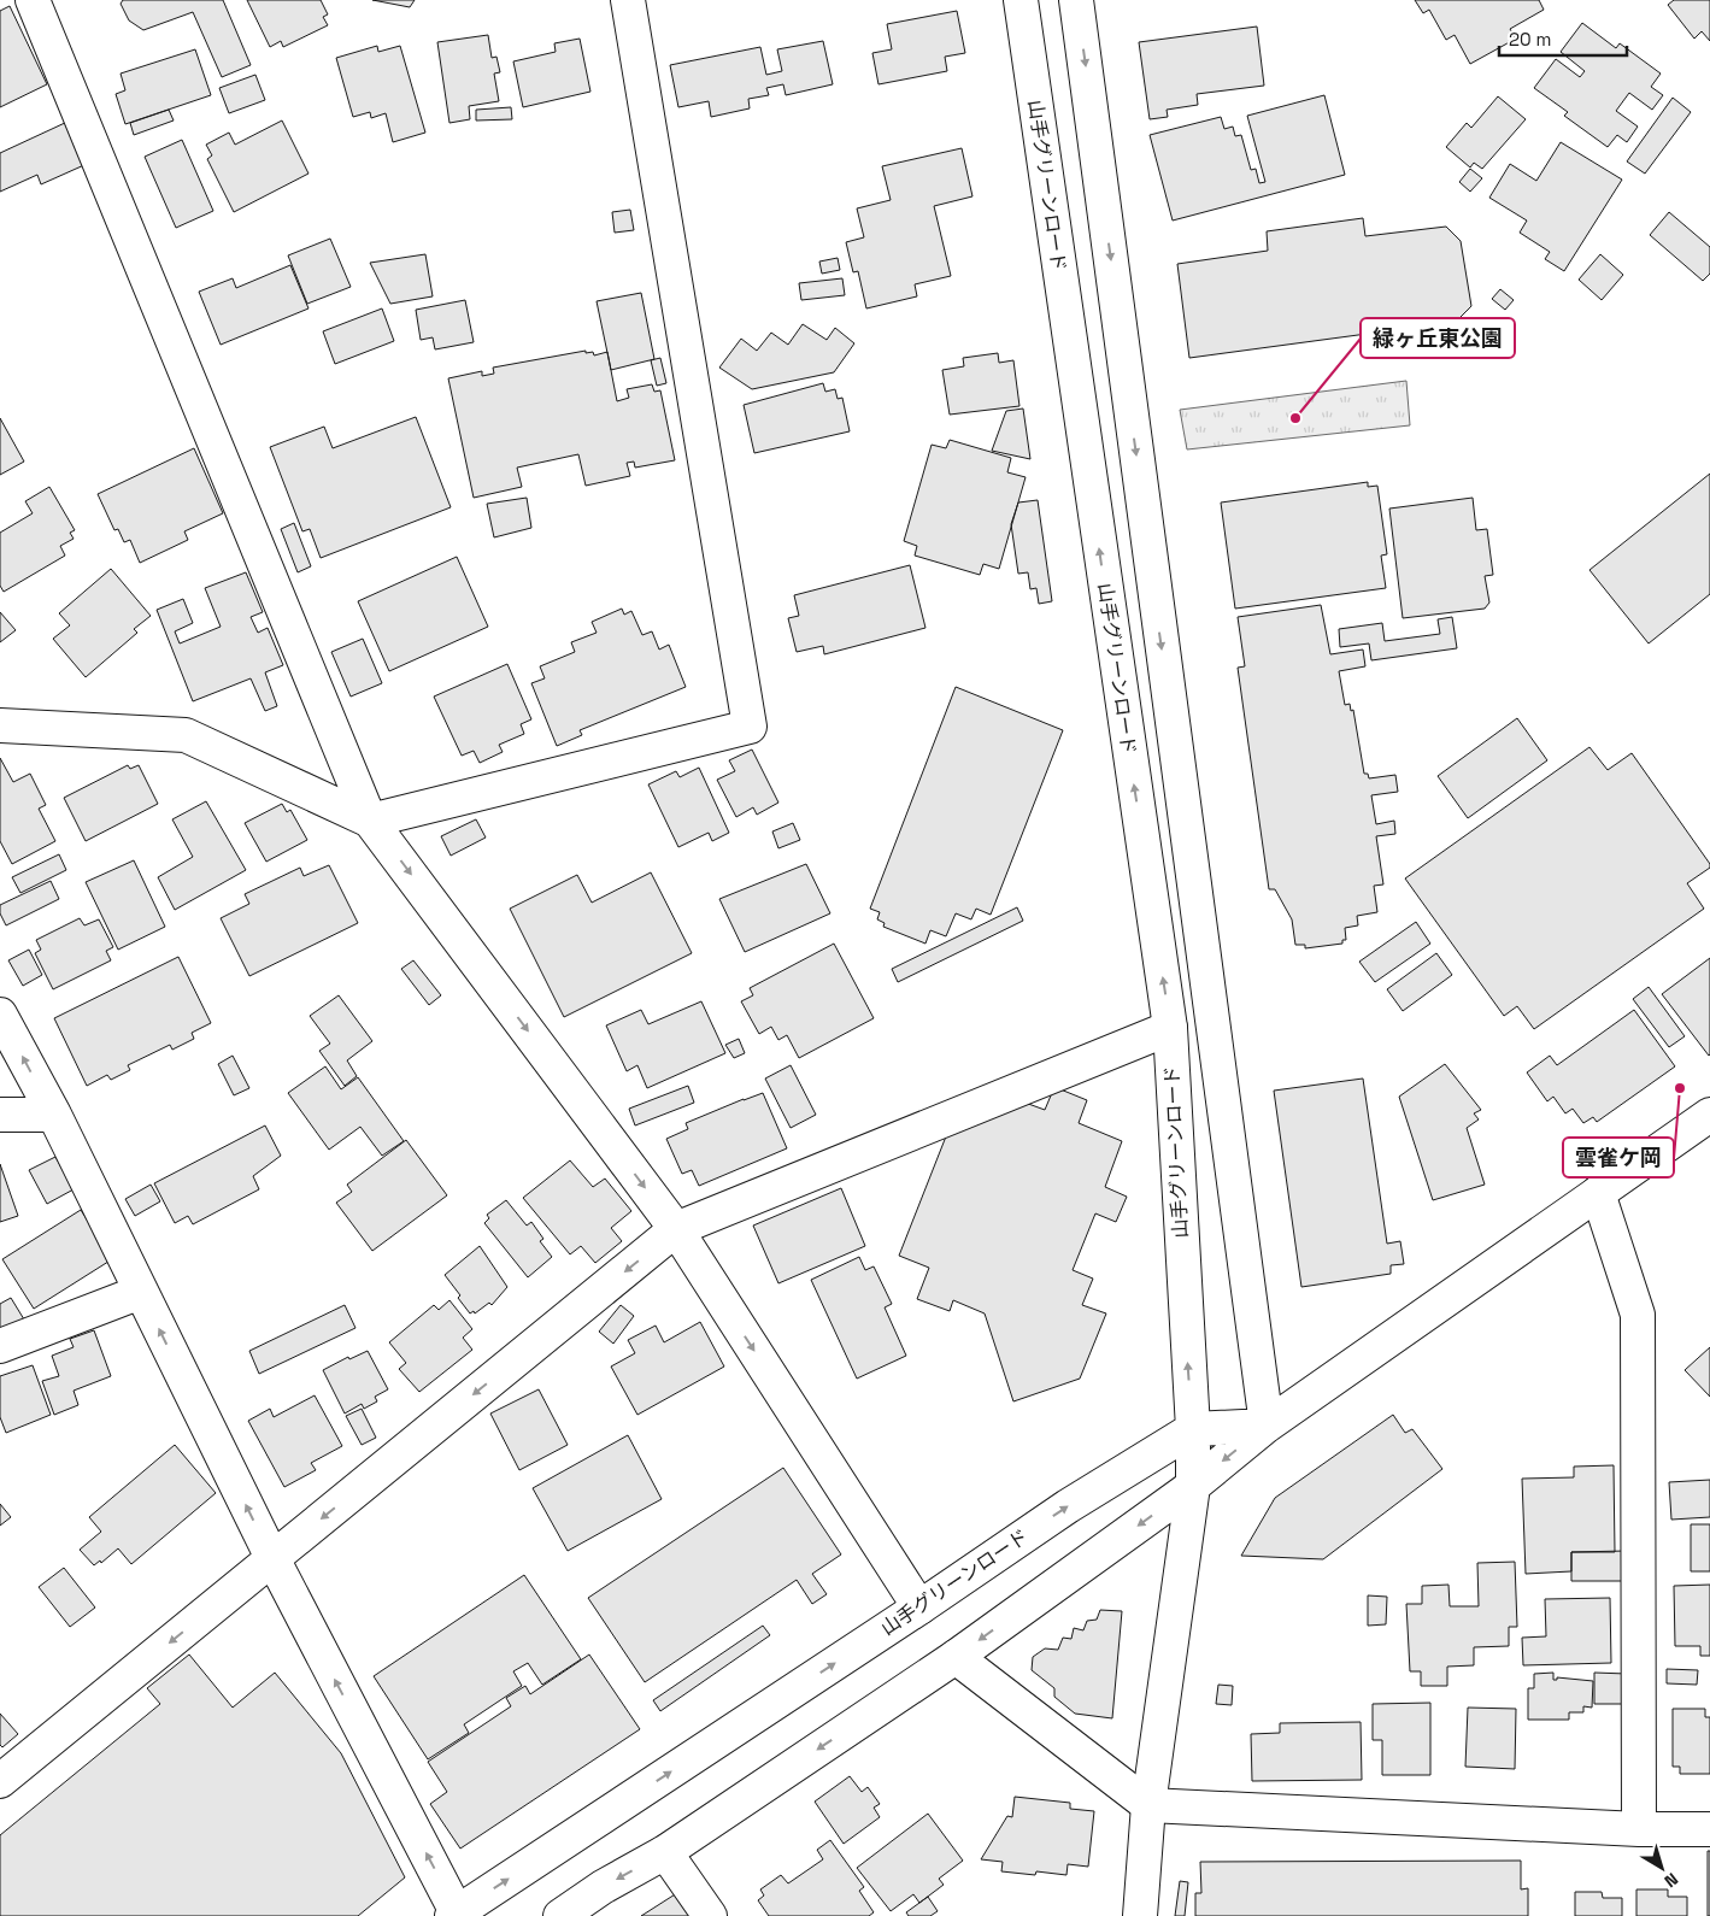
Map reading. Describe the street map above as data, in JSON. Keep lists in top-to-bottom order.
{
  "streets": {
    "street": ["山手グリーンロード"]
  },
  "places": ["緑ヶ丘東公園", "雲雀ケ岡"],
  "scale_bar": "20 m",
  "north": "bottom right"
}
